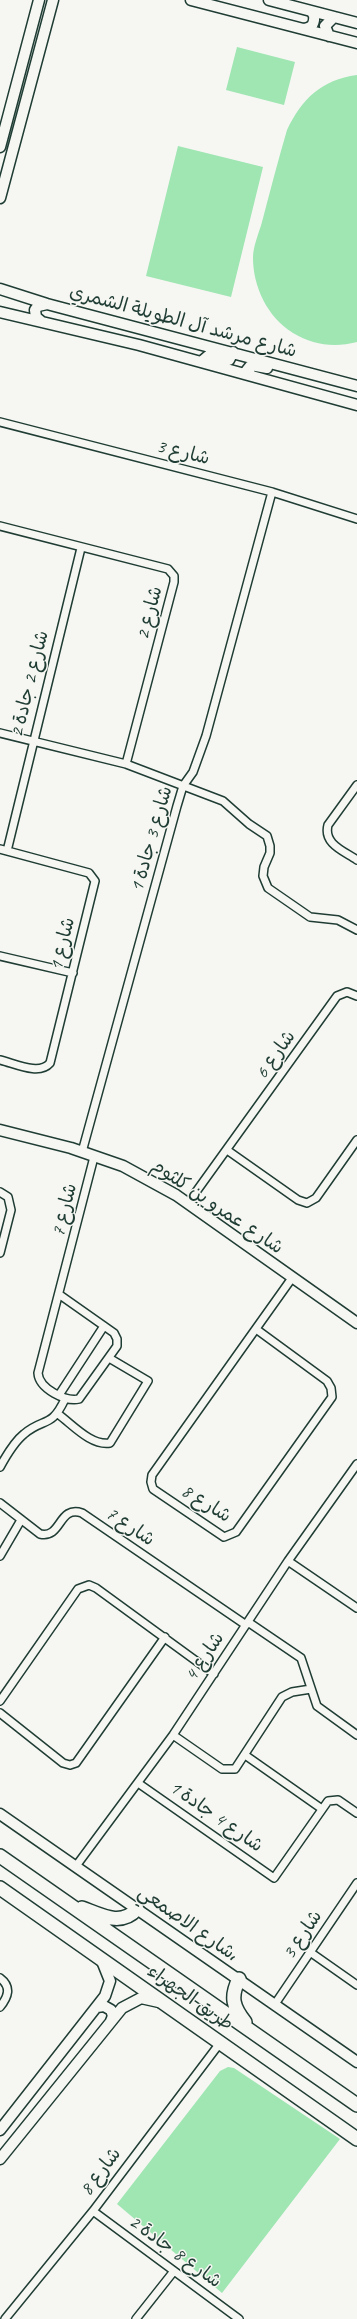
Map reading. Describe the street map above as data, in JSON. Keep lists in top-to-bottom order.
{
  "streets": {
    "highway": ["طريق الجهراء"],
    "street": [
      "شارع مرشد آل الطويلة الشمري",
      "شارع 3",
      "شارع 2",
      "شارع 2 جادة 2",
      "شارع 3 جادة 1",
      "شارع 1",
      "شارع 6",
      "شارع عمرو بن كلثوم",
      "شارع 7",
      "شارع 8",
      "شارع 4",
      "شارع 4 جادة 1",
      "شارع الاصمعي،",
      "شارع 8 جادة 2"
    ]
  },
  "crossings": [
    ["شارع 3", "شارع 3 جادة 1"],
    ["شارع 3", "شارع الاصمعي،"],
    ["شارع 2", "شارع 2 جادة 2"],
    ["شارع 2 جادة 2", "شارع 1"],
    ["شارع 3 جادة 1", "شارع عمرو بن كلثوم"],
    ["شارع 6", "شارع عمرو بن كلثوم"],
    ["شارع عمرو بن كلثوم", "شارع 7"],
    ["شارع عمرو بن كلثوم", "شارع 8"],
    ["شارع 7", "شارع 4"],
    ["شارع 8", "طريق الجهراء"],
    ["شارع 8", "شارع 8 جادة 2"],
    ["شارع 4", "شارع 4 جادة 1"],
    ["شارع 4", "شارع الاصمعي،"]
  ]
}
